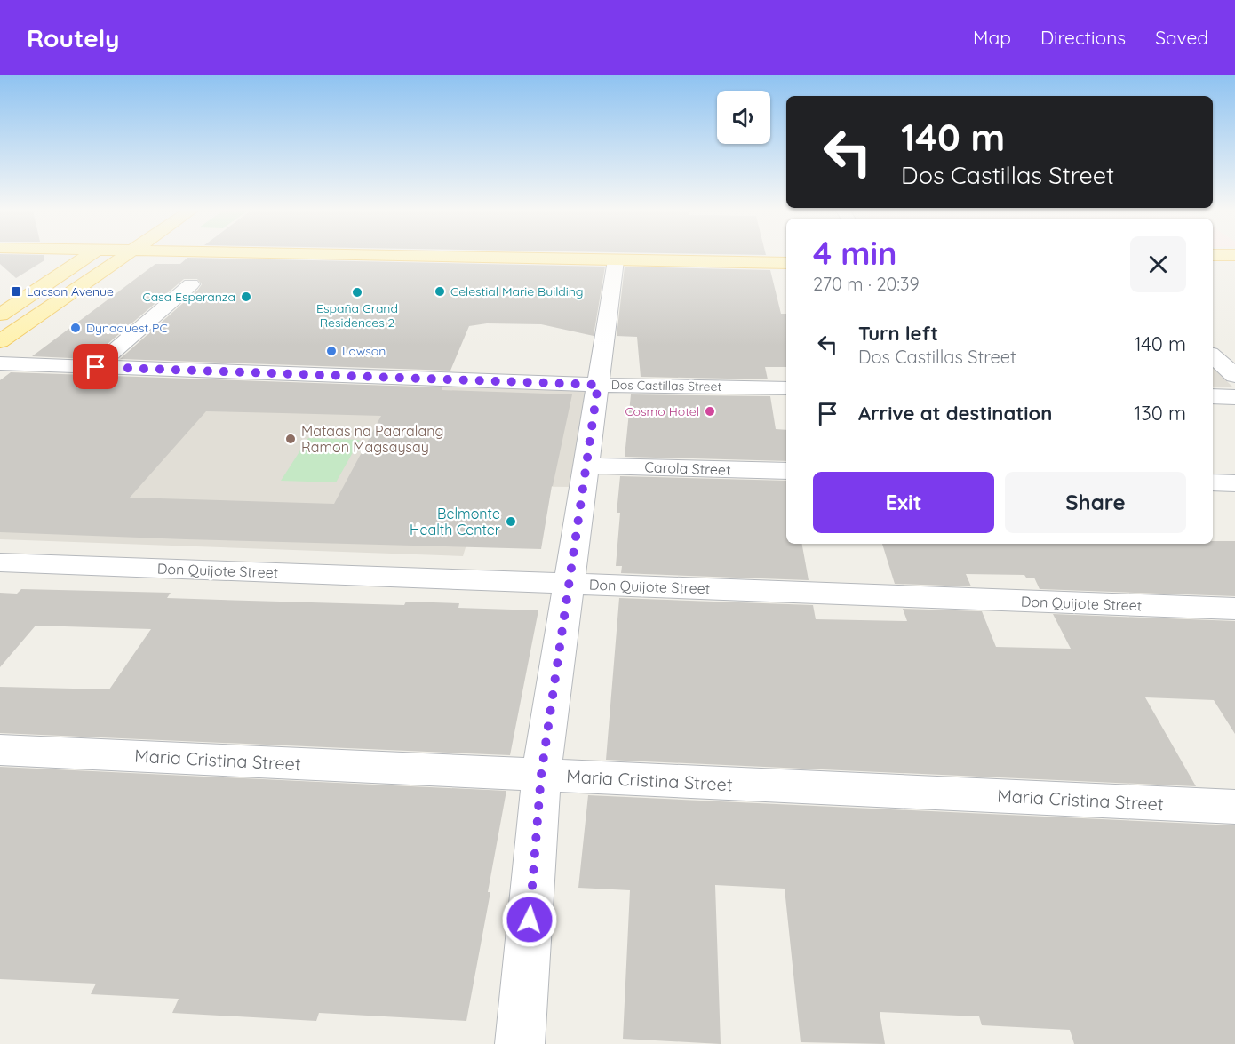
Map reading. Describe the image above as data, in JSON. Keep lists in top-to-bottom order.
{
  "streets": {
    "street": [
      "Dos Castillas Street",
      "Carola Street",
      "Don Quijote Street",
      "Maria Cristina Street"
    ]
  },
  "places": {
    "transit": ["Lacson Avenue"],
    "other": [
      "Celestial Marie Building",
      "España Grand Residences 2",
      "Casa Esperanza",
      "Dynaquest PC",
      "Lawson",
      "Cosmo Hotel",
      "Mataas na Paaralang Ramon Magsaysay",
      "Belmonte Health Center"
    ]
  },
  "page": {
    "header": "Routely",
    "nav": ["Map", "Directions", "Saved"],
    "turn": ["140 m", "Dos Castillas Street"],
    "heading": ["4 min", "270 m · 20:39"],
    "list": [
      {
        "name": "Turn left",
        "note": "Dos Castillas Street",
        "value": "140 m"
      },
      {
        "name": "Arrive at destination",
        "value": "130 m"
      }
    ],
    "buttons": ["Exit", "Share"]
  }
}
